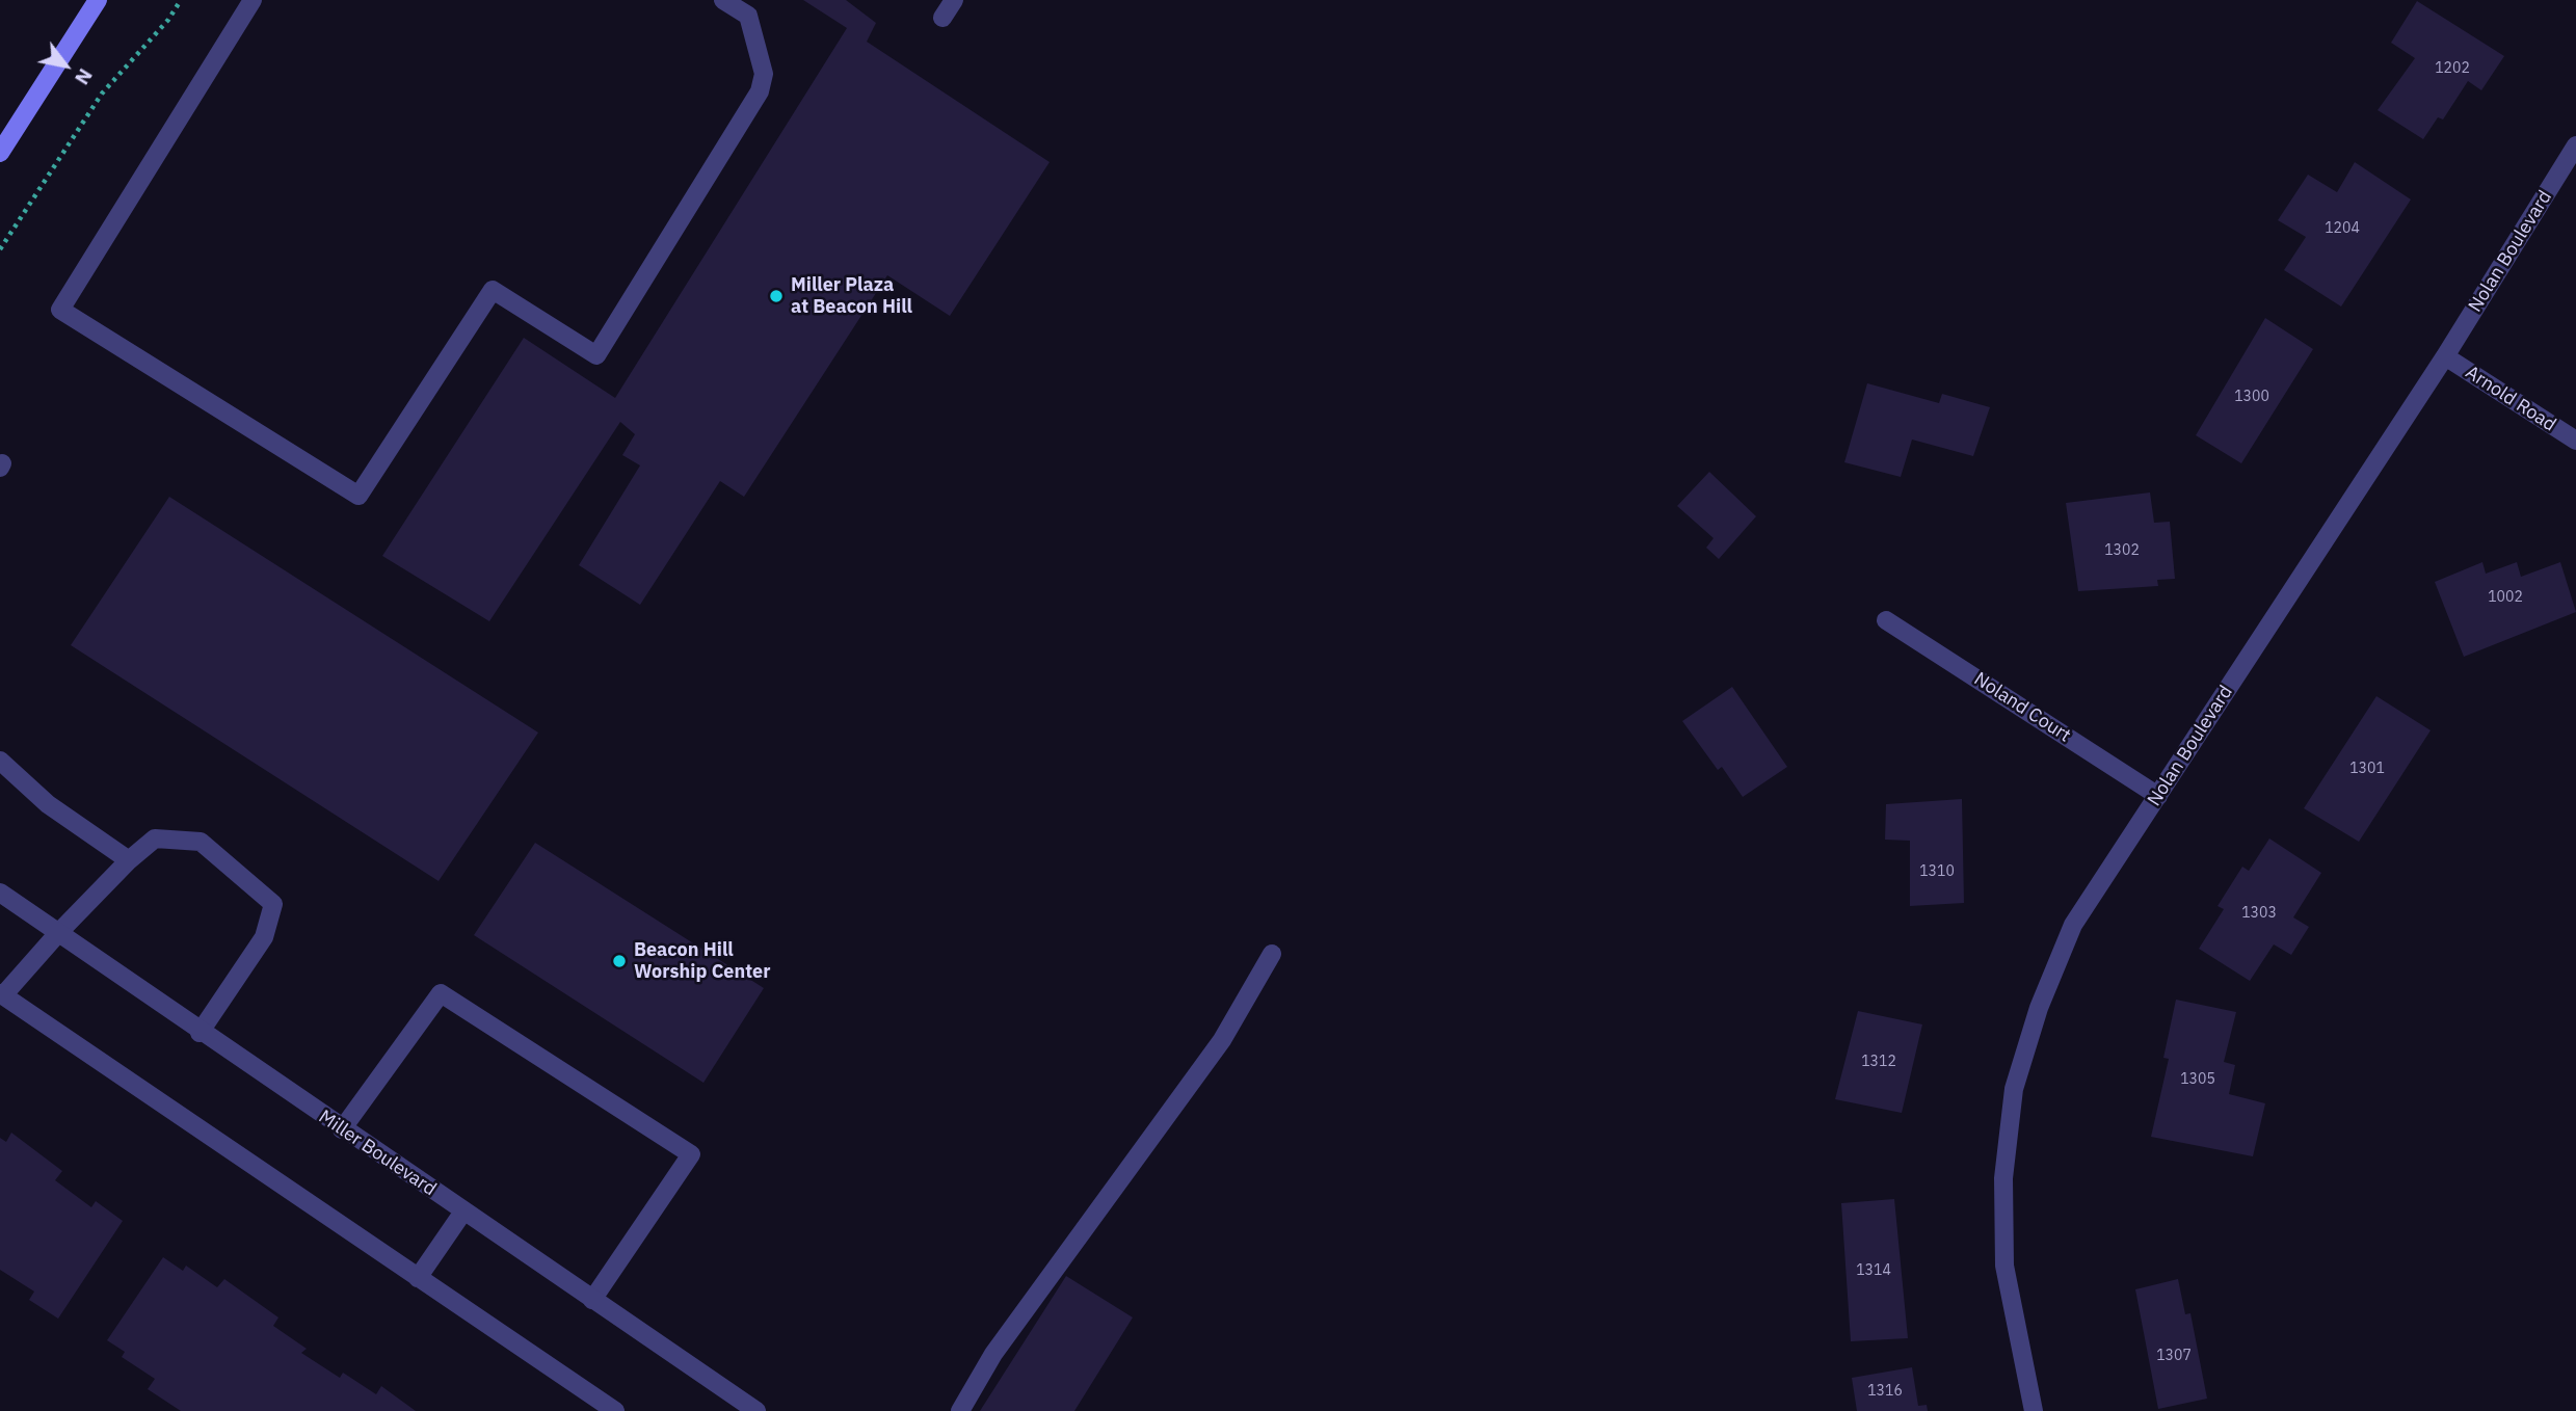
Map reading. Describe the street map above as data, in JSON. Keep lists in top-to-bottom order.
{
  "streets": {
    "street": [
      "Nolan Boulevard",
      "Arnold Road",
      "Noland Court",
      "Miller Boulevard"
    ]
  },
  "crossings": [
    ["Nolan Boulevard", "Arnold Road"],
    ["Nolan Boulevard", "Noland Court"]
  ],
  "places": ["Miller Plaza at Beacon Hill", "Beacon Hill Worship Center"],
  "house_numbers": [
    "1202",
    "1204",
    "1300",
    "1302",
    "1002",
    "1301",
    "1310",
    "1303",
    "1312",
    "1305",
    "1314",
    "1307",
    "1316"
  ],
  "north": "bottom right"
}
